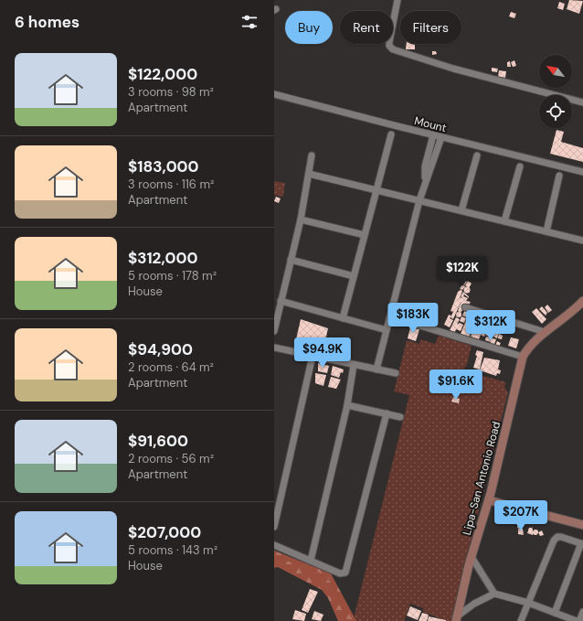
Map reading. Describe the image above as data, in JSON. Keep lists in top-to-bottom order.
{
  "streets": {
    "main road": ["Lipa-San Antonio Road"],
    "street": ["Mount"]
  },
  "north": "top left",
  "page": {
    "heading": "6 homes",
    "chip": ["Buy", "Rent", "Filters"],
    "list": [
      {
        "name": "$122,000",
        "note": "3 rooms · 98 m² · Apartment"
      },
      {
        "name": "$183,000",
        "note": "3 rooms · 116 m² · Apartment"
      },
      {
        "name": "$312,000",
        "note": "5 rooms · 178 m² · House"
      },
      {
        "name": "$94,900",
        "note": "2 rooms · 64 m² · Apartment"
      },
      {
        "name": "$91,600",
        "note": "2 rooms · 56 m² · Apartment"
      },
      {
        "name": "$207,000",
        "note": "5 rooms · 143 m² · House"
      }
    ],
    "price": [
      "$122K",
      "$183K",
      "$312K",
      "$94.9K",
      "$91.6K",
      "$207K"
    ]
  }
}
